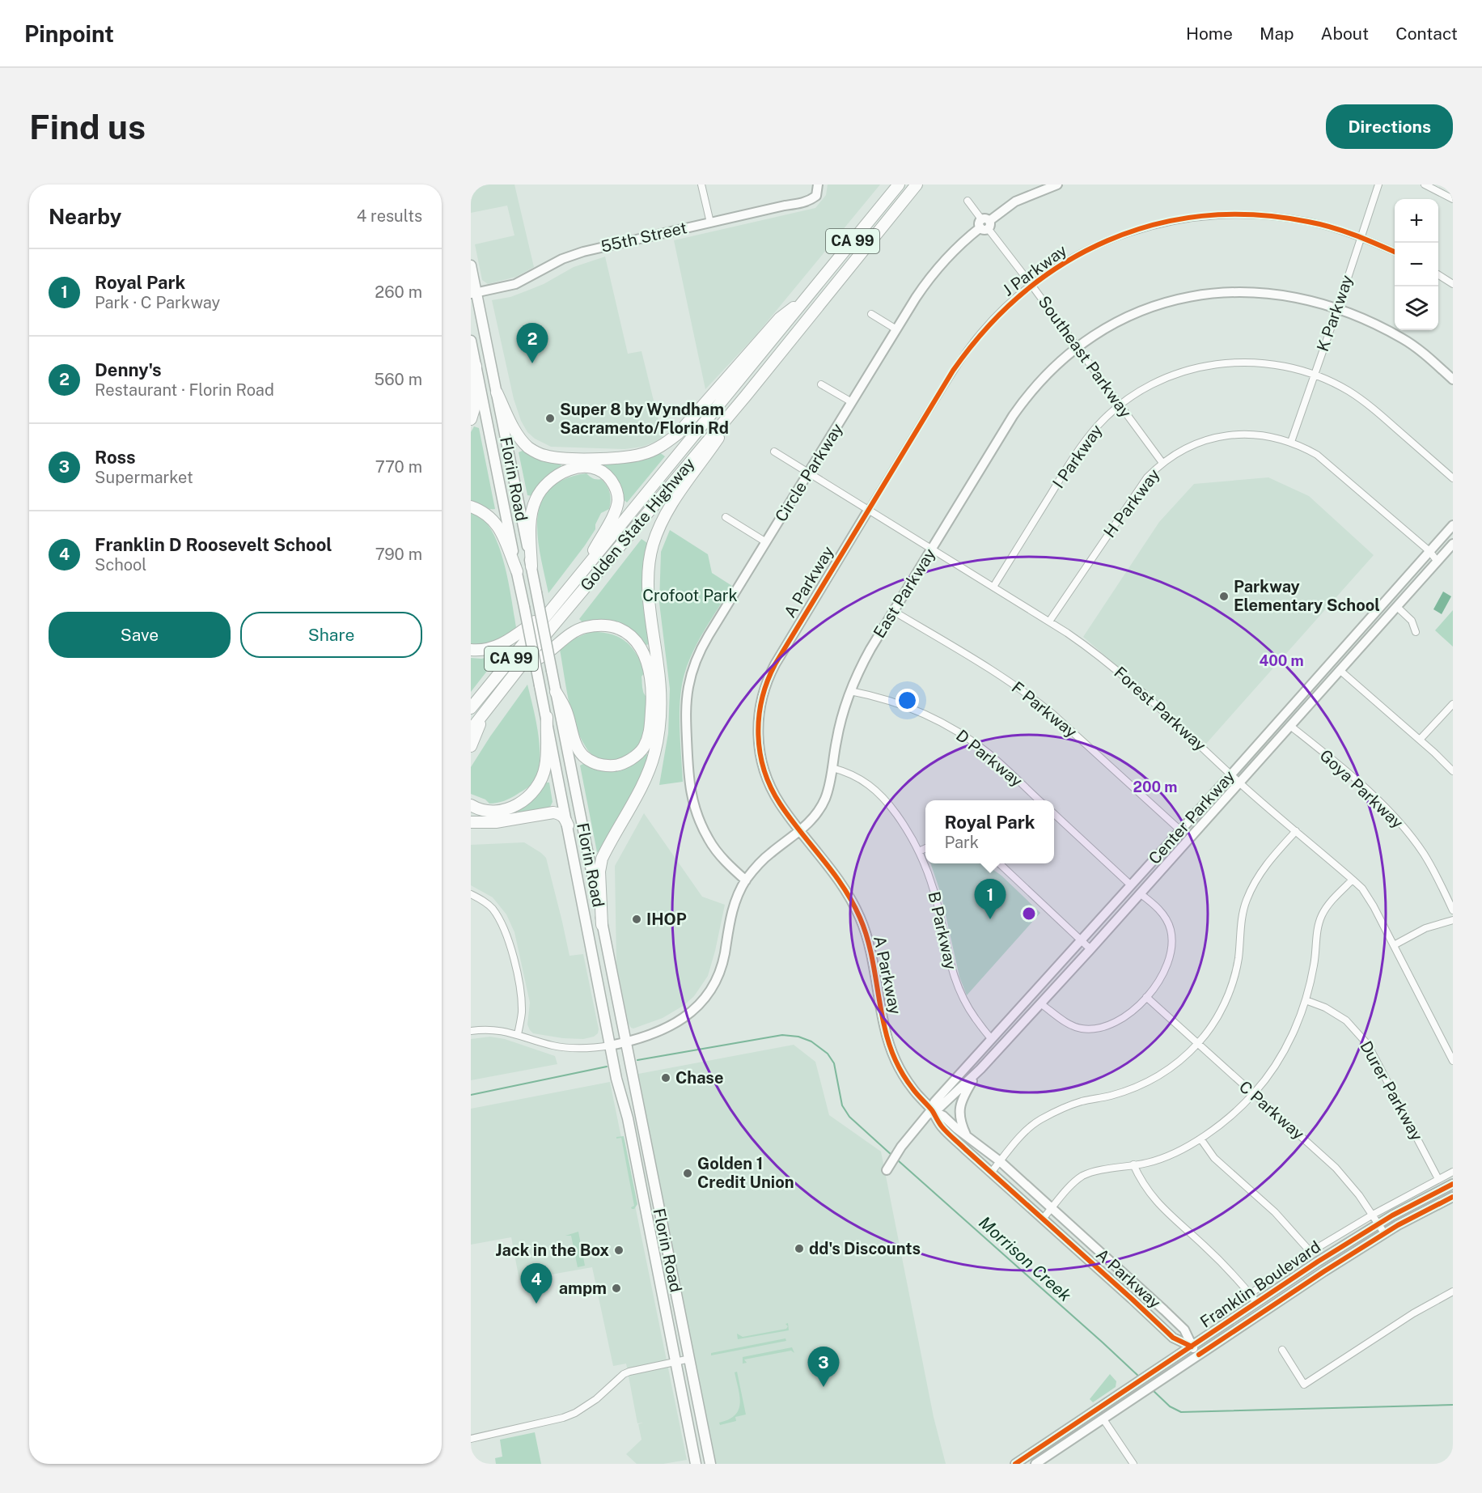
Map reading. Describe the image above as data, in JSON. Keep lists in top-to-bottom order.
{
  "streets": {
    "highway": ["CA 99", "Golden State Highway"],
    "main road": ["Florin Road"],
    "street": [
      "55th Street",
      "J Parkway",
      "K Parkway",
      "Southeast Parkway",
      "I Parkway",
      "Circle Parkway",
      "H Parkway",
      "A Parkway",
      "East Parkway",
      "Forest Parkway",
      "F Parkway",
      "D Parkway",
      "Goya Parkway",
      "Center Parkway",
      "B Parkway",
      "Durer Parkway",
      "C Parkway",
      "Franklin Boulevard"
    ]
  },
  "crossings": [
    ["55th Street", "Florin Road"],
    ["J Parkway", "K Parkway"],
    ["J Parkway", "Southeast Parkway"],
    ["J Parkway", "A Parkway"],
    ["J Parkway", "Forest Parkway"],
    ["K Parkway", "I Parkway"],
    ["K Parkway", "H Parkway"],
    ["K Parkway", "East Parkway"],
    ["Southeast Parkway", "I Parkway"],
    ["Southeast Parkway", "Circle Parkway"],
    ["Southeast Parkway", "H Parkway"],
    ["Southeast Parkway", "East Parkway"],
    ["I Parkway", "Forest Parkway"],
    ["Circle Parkway", "East Parkway"],
    ["Circle Parkway", "Forest Parkway"],
    ["Florin Road", "East Parkway"],
    ["H Parkway", "Forest Parkway"],
    ["H Parkway", "Center Parkway"],
    ["A Parkway", "East Parkway"],
    ["A Parkway", "Forest Parkway"],
    ["A Parkway", "Center Parkway"],
    ["A Parkway", "Franklin Boulevard"],
    ["East Parkway", "Forest Parkway"],
    ["East Parkway", "F Parkway"],
    ["East Parkway", "D Parkway"],
    ["East Parkway", "B Parkway"],
    ["Forest Parkway", "Center Parkway"],
    ["F Parkway", "Center Parkway"],
    ["Goya Parkway", "Center Parkway"],
    ["Center Parkway", "B Parkway"],
    ["C Parkway", "Franklin Boulevard"]
  ],
  "water": ["Morrison Creek"],
  "parks": ["Crofoot Park"],
  "places": [
    "Super 8 by Wyndham Sacramento/Florin Rd",
    "Parkway Elementary School",
    "IHOP",
    "Chase",
    "Golden 1 Credit Union",
    "dd's Discounts",
    "Jack in the Box",
    "ampm"
  ],
  "page": {
    "header": "Pinpoint",
    "nav": [
      "Home",
      "Map",
      "About",
      "Contact"
    ],
    "buttons": [
      "Directions",
      ["Save", "Share"]
    ],
    "title": "Find us",
    "heading": ["Nearby", "4 results"],
    "map_buttons": ["+", "−"],
    "list": [
      {
        "mark": "1",
        "name": "Royal Park",
        "note": "Park · C Parkway",
        "value": "260 m"
      },
      {
        "mark": "2",
        "name": "Denny's",
        "note": "Restaurant · Florin Road",
        "value": "560 m"
      },
      {
        "mark": "3",
        "name": "Ross",
        "note": "Supermarket",
        "value": "770 m"
      },
      {
        "mark": "4",
        "name": "Franklin D Roosevelt School",
        "note": "School",
        "value": "790 m"
      }
    ],
    "pins": [
      "2",
      "1",
      "4",
      "3"
    ],
    "popup": ["Royal Park", "Park"]
  },
  "rings": ["400 m", "200 m"]
}
